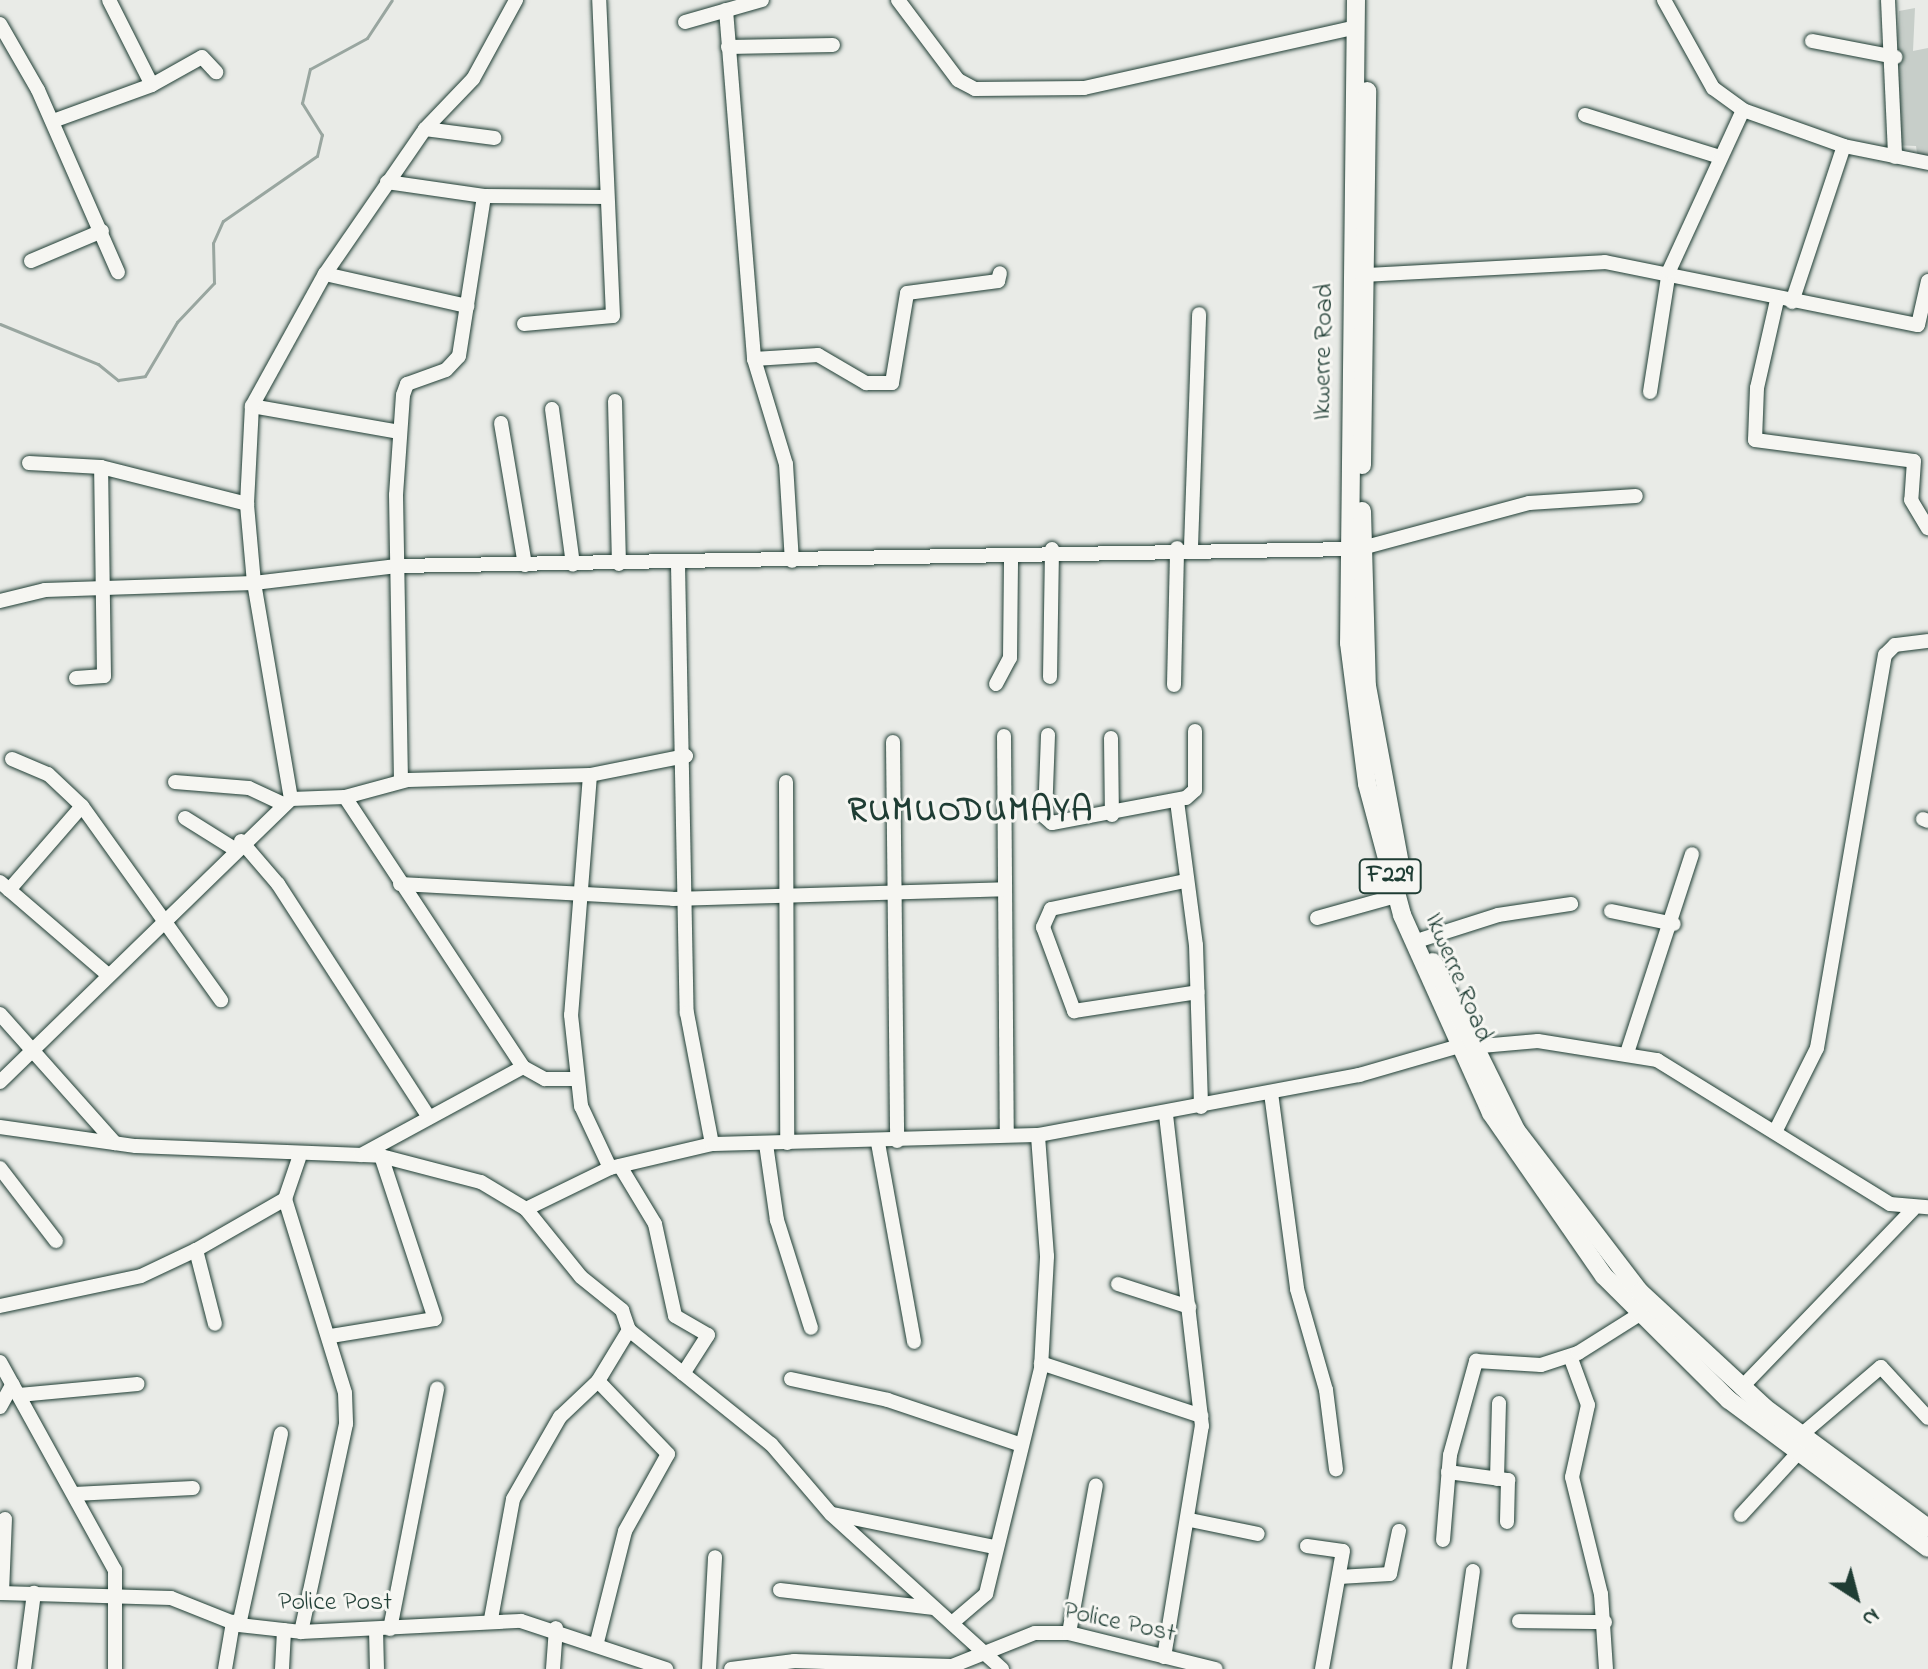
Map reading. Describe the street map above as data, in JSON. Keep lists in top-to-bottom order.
{
  "streets": {
    "main road": ["Ikwerre Road", "F229"],
    "street": ["Police Post"]
  },
  "crossings": [
    ["Ikwerre Road", "F229"]
  ],
  "districts": ["RUMUODUMAYA"],
  "north": "bottom right"
}
